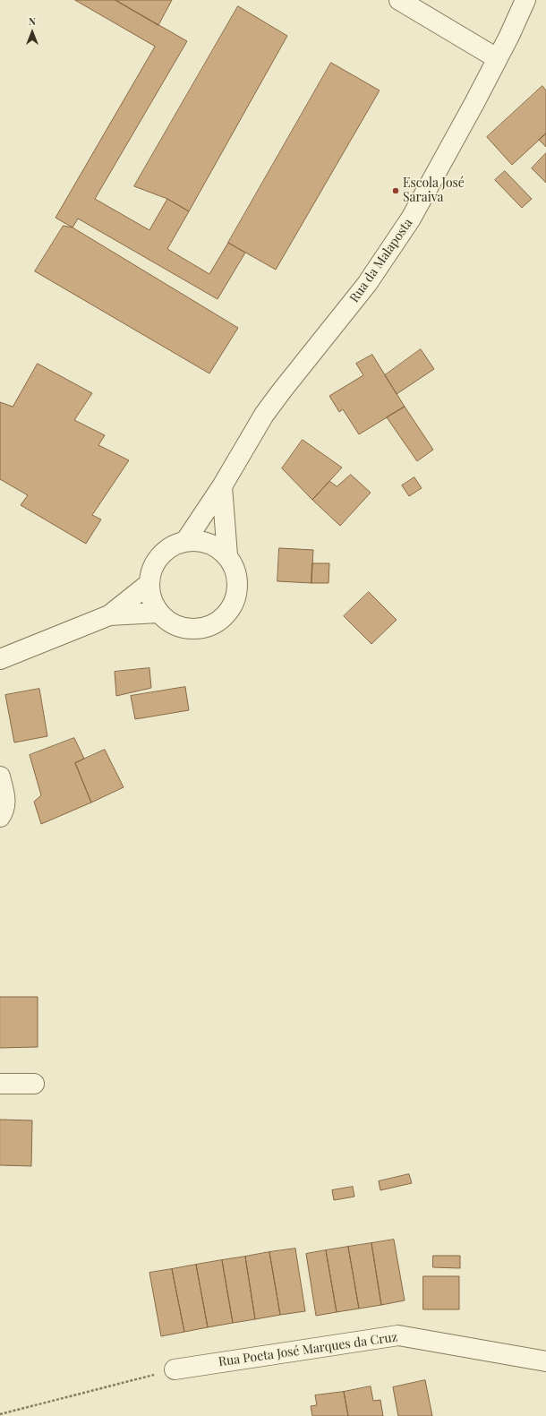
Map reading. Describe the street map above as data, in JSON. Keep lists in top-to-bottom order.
{
  "streets": {
    "street": ["Rua da Malaposta", "Rua Poeta José Marques da Cruz"]
  },
  "places": ["Escola José Saraiva"],
  "north": "top"
}
